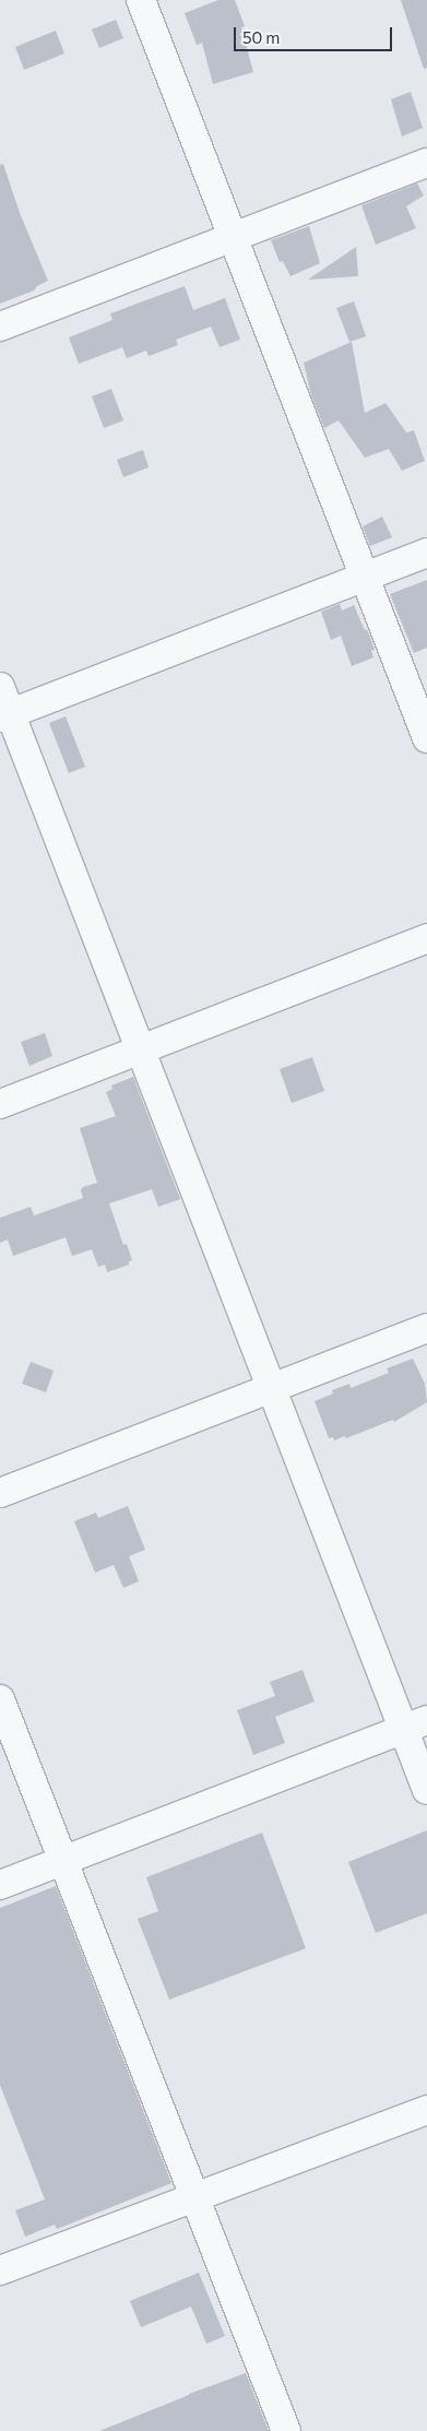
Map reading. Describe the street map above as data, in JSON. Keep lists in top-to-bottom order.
{
  "scale_bar": "50 m"
}
